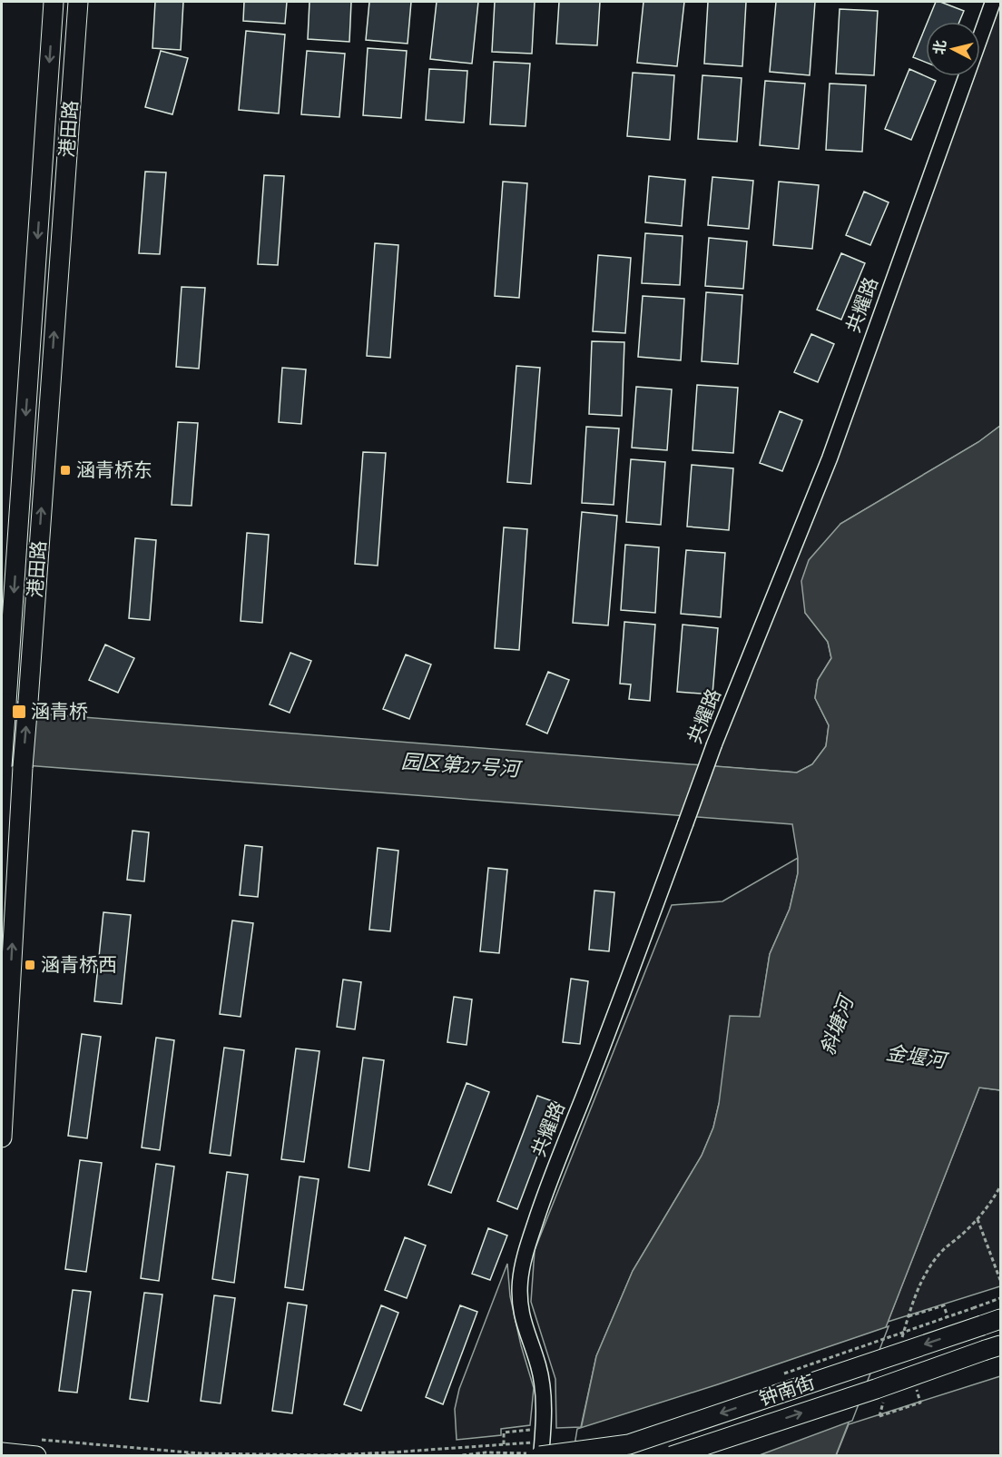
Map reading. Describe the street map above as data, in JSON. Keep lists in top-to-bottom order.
{
  "streets": {
    "main road": ["港田路", "钟南街"],
    "street": ["共耀路"]
  },
  "water": ["园区第27号河", "斜塘河", "金堰河"],
  "places": {
    "transit": ["涵青桥东", "涵青桥", "涵青桥西"]
  },
  "north": "left"
}
